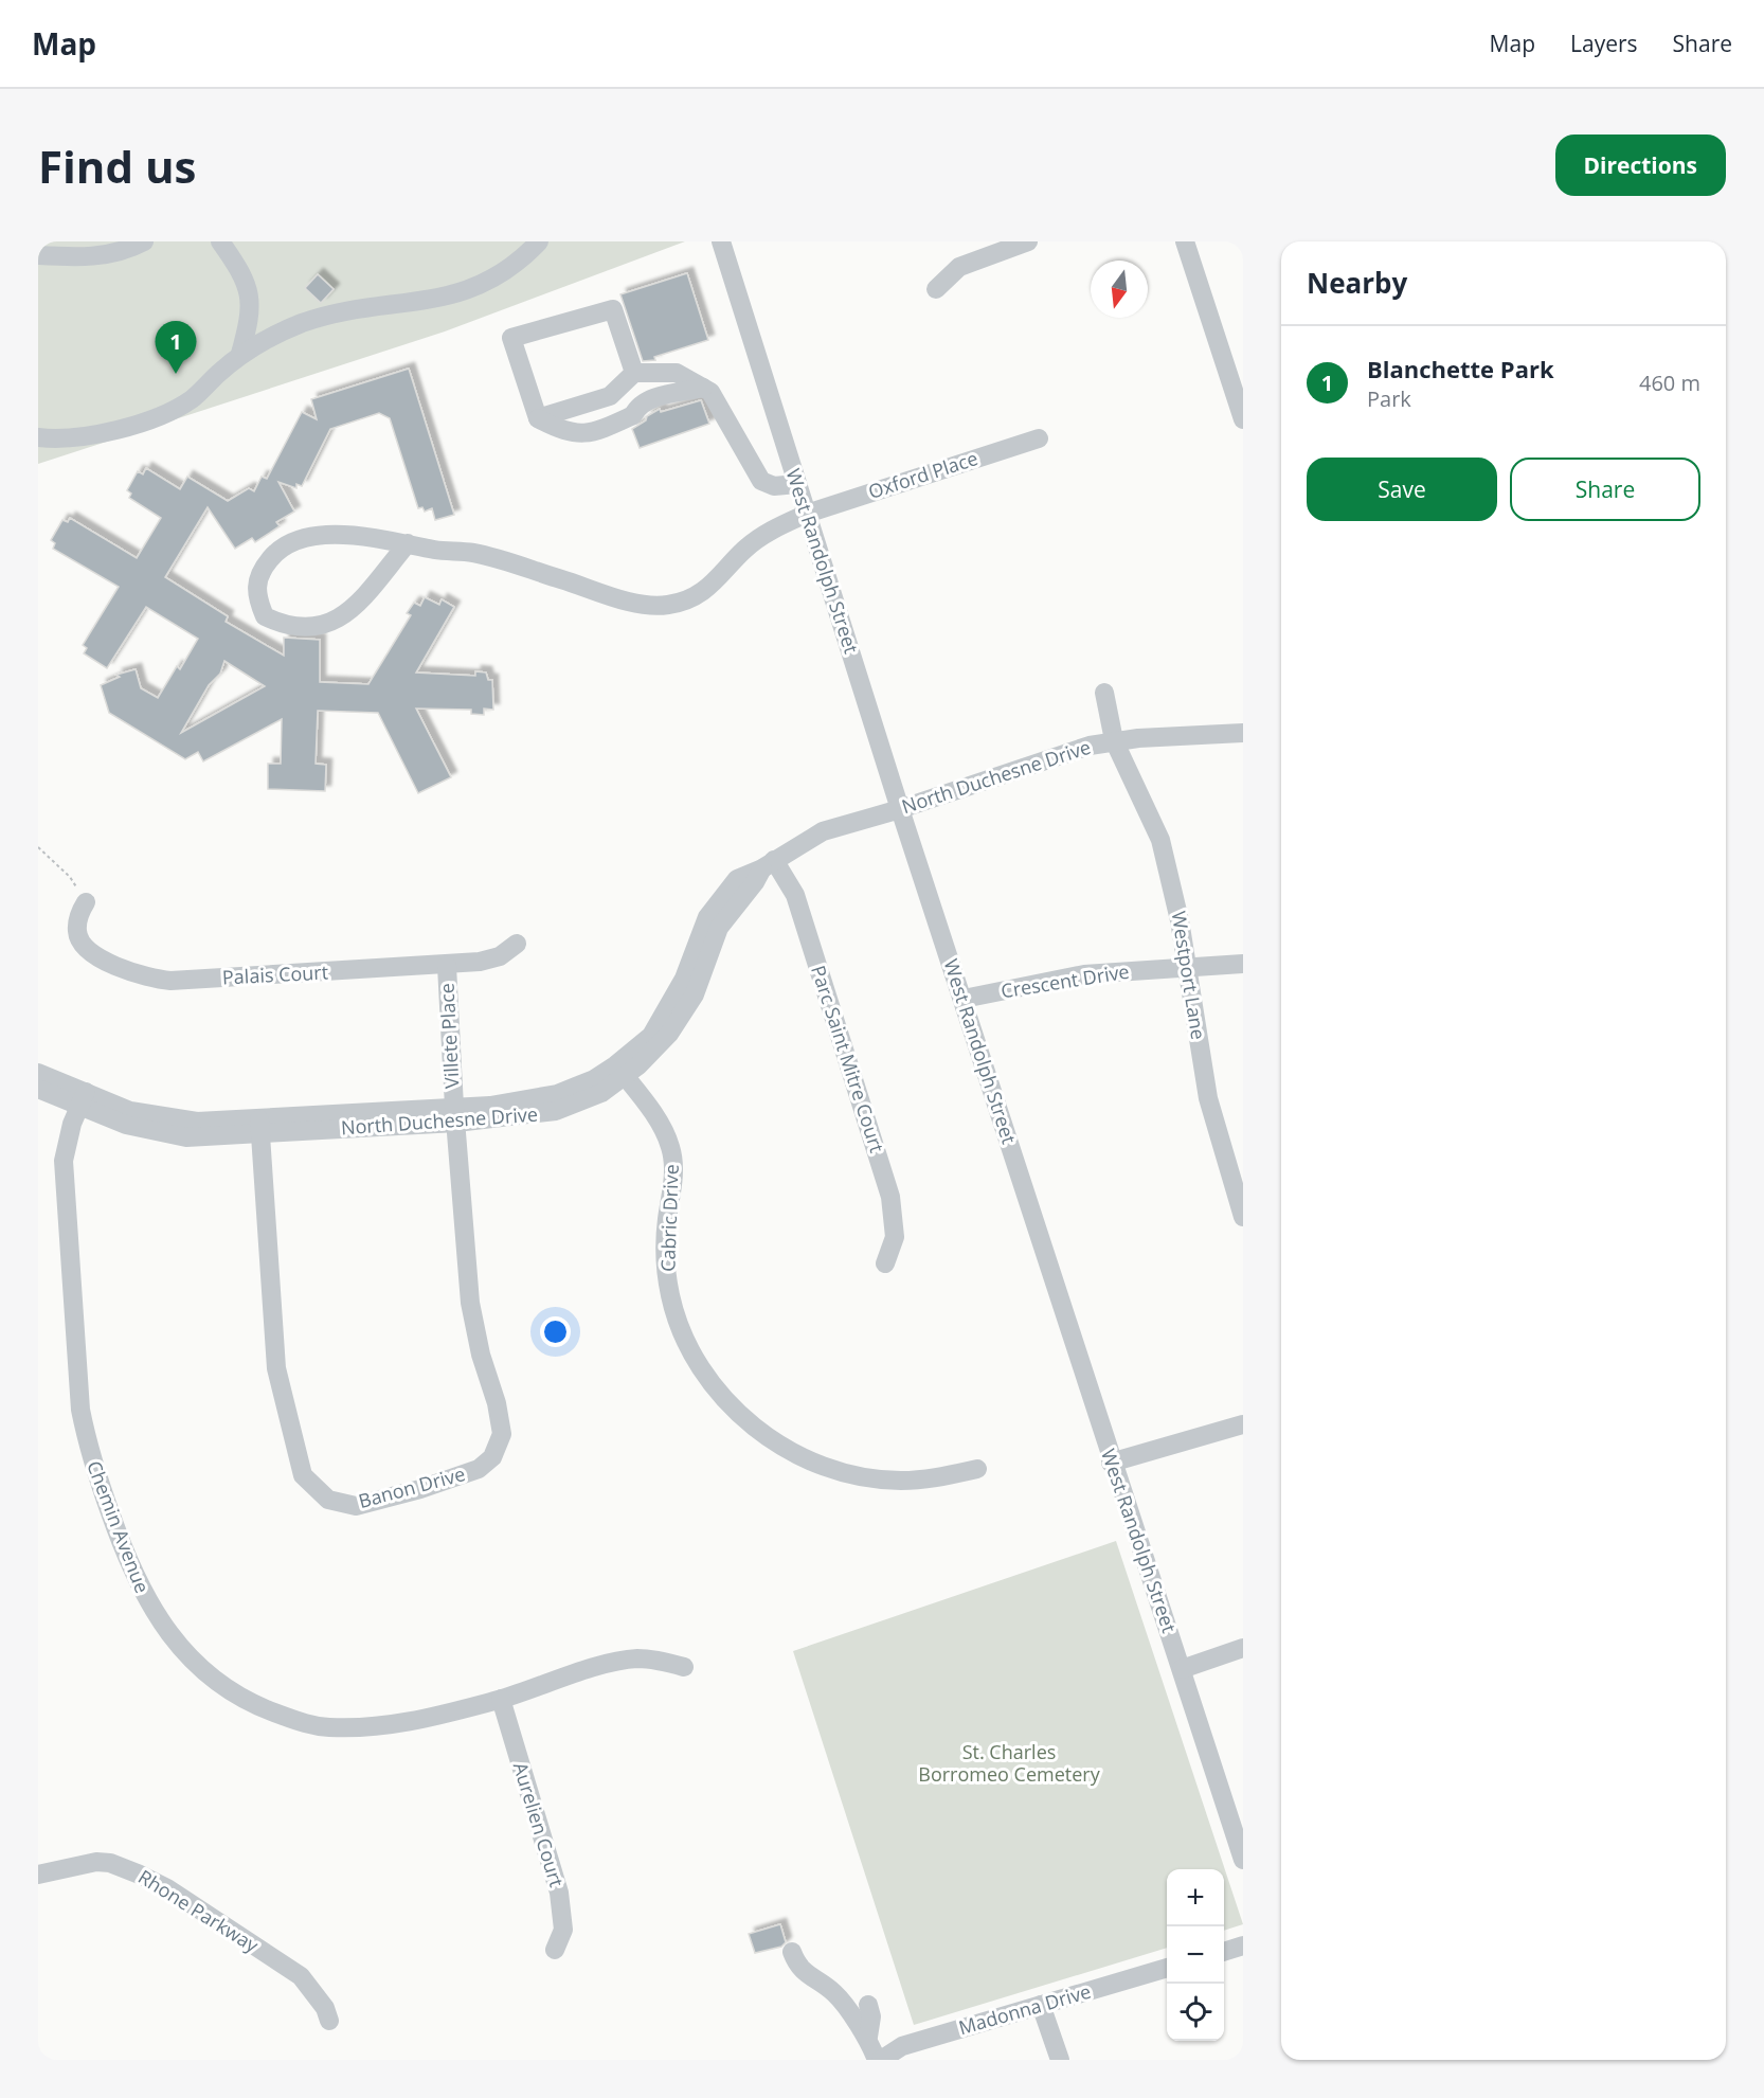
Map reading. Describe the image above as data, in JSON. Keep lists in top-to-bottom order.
{
  "streets": {
    "street": [
      "Oxford Place",
      "West Randolph Street",
      "North Duchesne Drive",
      "Palais Court",
      "Westport Lane",
      "Crescent Drive",
      "Villete Place",
      "Parc Saint Mitre Court",
      "Cabric Drive",
      "Banon Drive",
      "Chemin Avenue",
      "Aurelien Court",
      "Rhone Parkway",
      "Madonna Drive"
    ]
  },
  "crossings": [
    ["Oxford Place", "West Randolph Street"],
    ["West Randolph Street", "North Duchesne Drive"],
    ["West Randolph Street", "Crescent Drive"],
    ["North Duchesne Drive", "Westport Lane"],
    ["North Duchesne Drive", "Villete Place"],
    ["North Duchesne Drive", "Parc Saint Mitre Court"],
    ["North Duchesne Drive", "Cabric Drive"],
    ["North Duchesne Drive", "Banon Drive"],
    ["North Duchesne Drive", "Chemin Avenue"],
    ["Palais Court", "Villete Place"],
    ["Westport Lane", "Crescent Drive"],
    ["Villete Place", "Banon Drive"],
    ["Chemin Avenue", "Aurelien Court"]
  ],
  "parks": ["St. Charles Borromeo Cemetery"],
  "north": "bottom",
  "page": {
    "header": "Map",
    "nav": ["Map", "Layers", "Share"],
    "buttons": [
      "Directions",
      ["Save", "Share"]
    ],
    "title": "Find us",
    "heading": "Nearby",
    "pins": "1",
    "list": [
      {
        "mark": "1",
        "name": "Blanchette Park",
        "note": "Park",
        "value": "460 m"
      }
    ],
    "map_buttons": ["+", "−"]
  }
}
